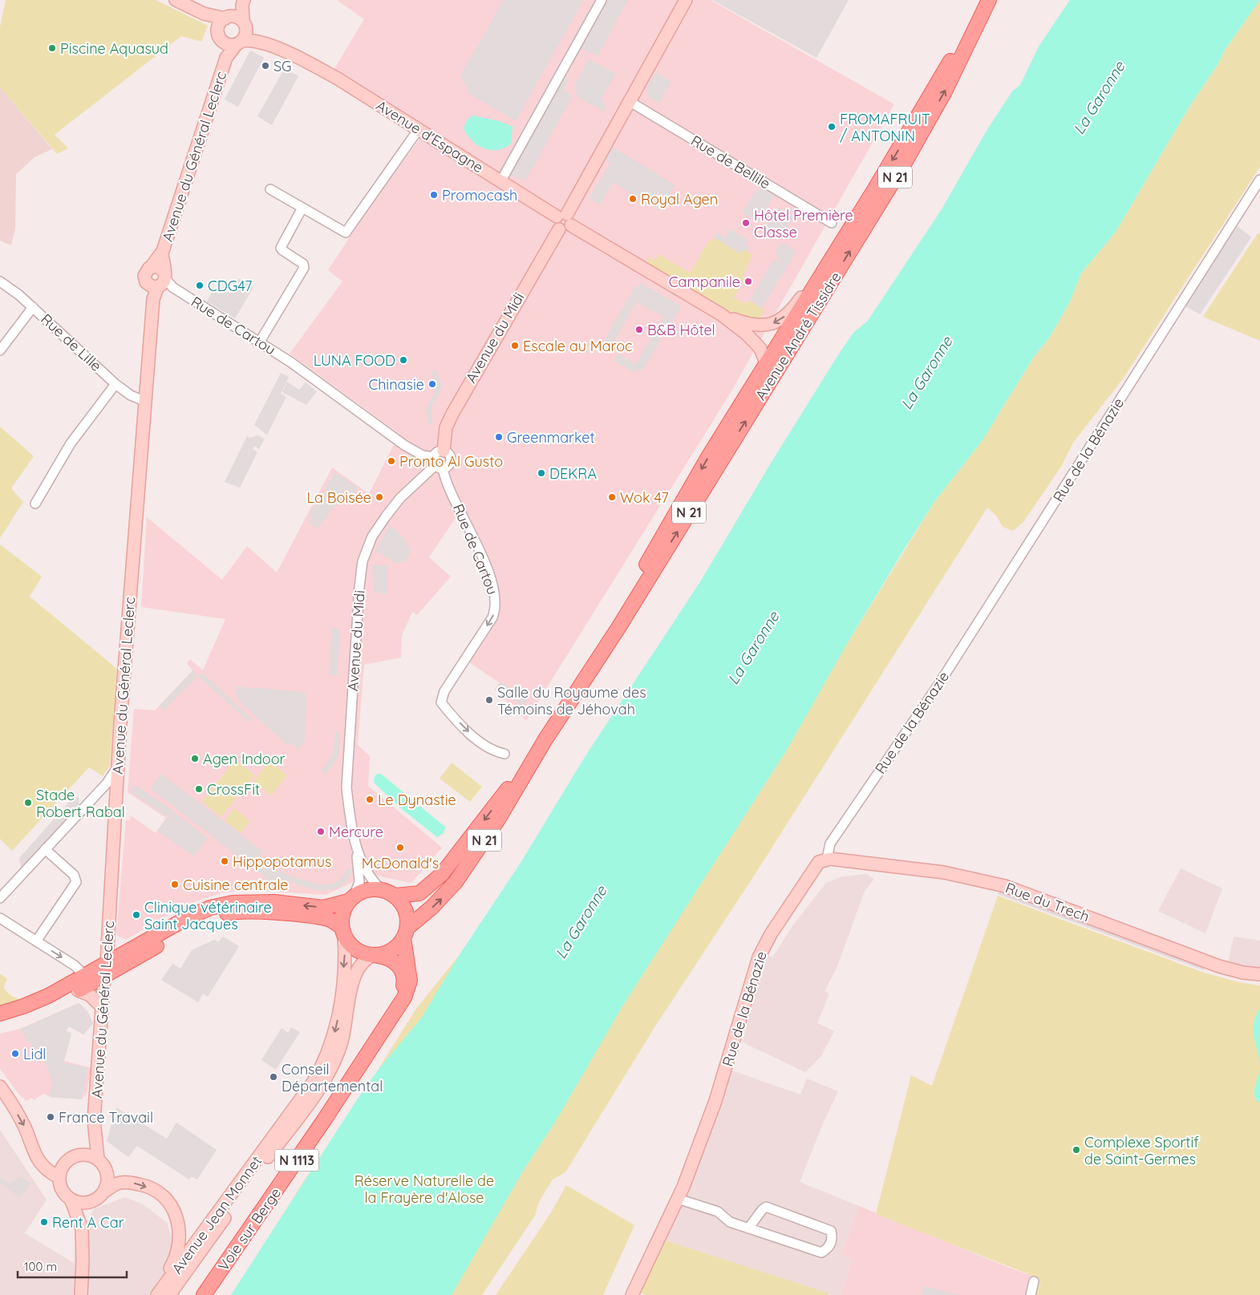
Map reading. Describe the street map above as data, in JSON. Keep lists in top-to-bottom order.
{
  "streets": {
    "main road": [
      "N 21",
      "Avenue André Tissidre",
      "N 1113",
      "Voie sur Berge"
    ],
    "street": [
      "Avenue d'Espagne",
      "Avenue du Général Leclerc",
      "Rue de Bellile",
      "Rue de Cartou",
      "Avenue du Midi",
      "Rue de Lille",
      "Rue de la Bénazie",
      "Rue du Trech",
      "Avenue Jean Monnet"
    ]
  },
  "crossings": [
    ["Avenue d'Espagne", "Avenue André Tissidre"],
    ["Avenue d'Espagne", "Avenue du Midi"],
    ["Avenue du Général Leclerc", "Rue de Cartou"],
    ["Avenue du Général Leclerc", "Rue de Lille"],
    ["Rue de Cartou", "Avenue du Midi"],
    ["Avenue André Tissidre", "Avenue du Midi"],
    ["Avenue André Tissidre", "N 1113"],
    ["Avenue André Tissidre", "Avenue Jean Monnet"],
    ["Avenue du Midi", "N 1113"],
    ["Avenue du Midi", "Avenue Jean Monnet"],
    ["Rue de la Bénazie", "Rue du Trech"],
    ["N 1113", "Avenue Jean Monnet"],
    ["N 1113", "Voie sur Berge"]
  ],
  "one_way": ["Rue de Cartou"],
  "water": ["La Garonne"],
  "parks": ["Réserve Naturelle de la Frayère d'Alose"],
  "places": [
    "Piscine Aquasud",
    "SG",
    "FROMAFRUIT / ANTONIN",
    "Promocash",
    "Royal Agen",
    "Hôtel Première Classe",
    "Campanile",
    "CDG47",
    "B&B Hôtel",
    "Escale au Maroc",
    "LUNA FOOD",
    "Chinasie",
    "Greenmarket",
    "Pronto Al Gusto",
    "DEKRA",
    "La Boisée",
    "Wok 47",
    "Salle du Royaume des Témoins de Jéhovah",
    "Agen Indoor",
    "CrossFit",
    "Le Dynastie",
    "Stade Robert Rabal",
    "Mercure",
    "McDonald's",
    "Hippopotamus",
    "Cuisine centrale",
    "Clinique vétérinaire Saint Jacques",
    "Lidl",
    "Conseil Départemental",
    "France Travail",
    "Complexe Sportif de Saint-Germes",
    "Rent A Car"
  ],
  "scale_bar": "100 m"
}
